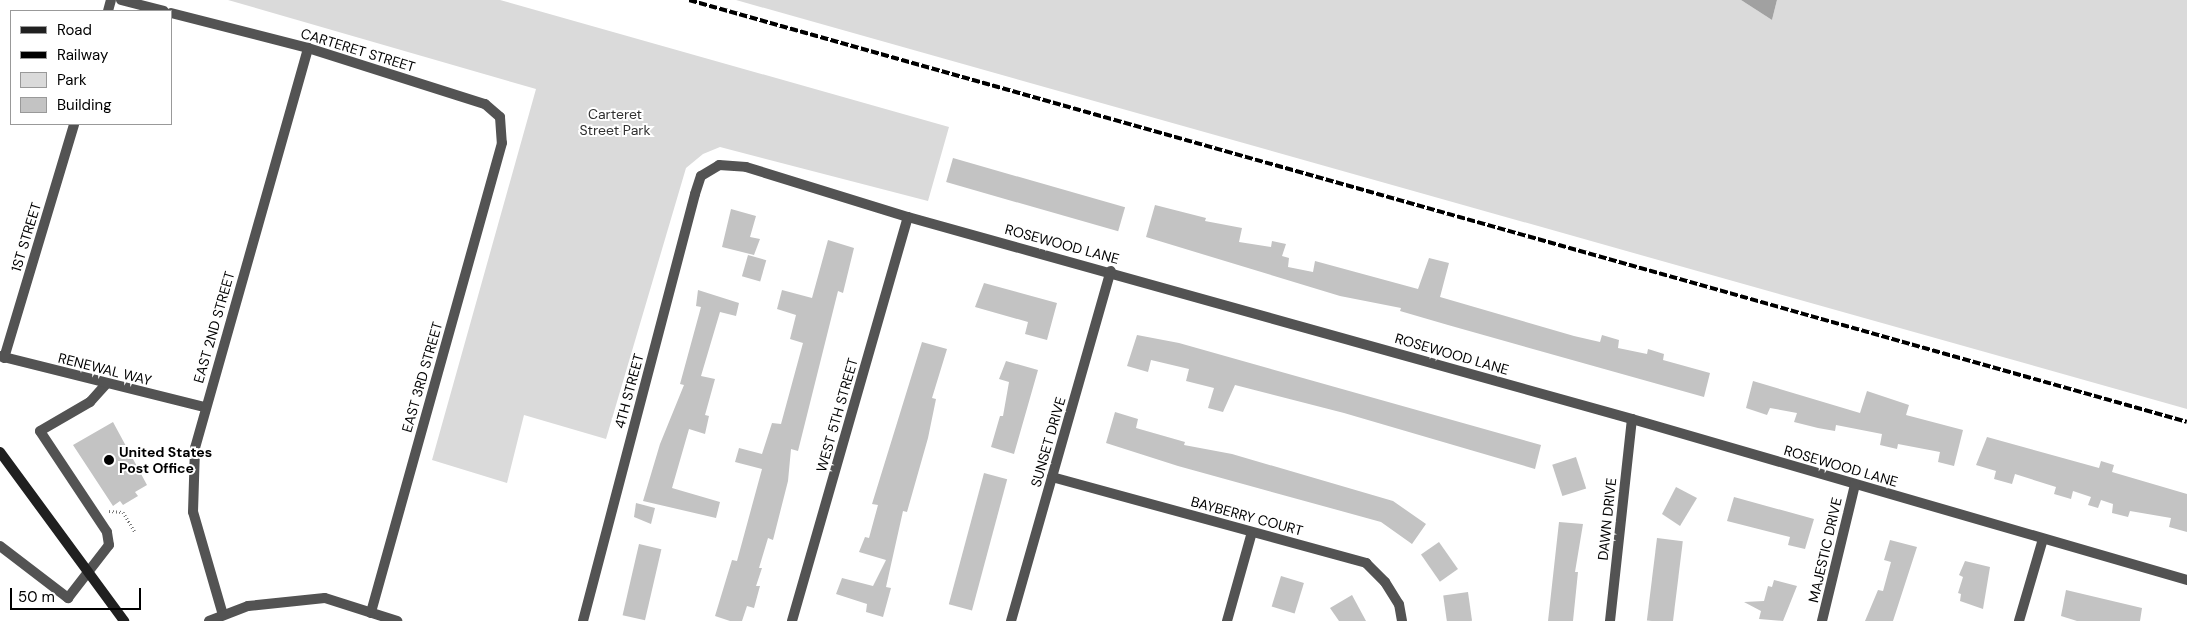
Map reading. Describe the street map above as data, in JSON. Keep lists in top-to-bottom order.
{
  "streets": {
    "street": [
      "CARTERET STREET",
      "1ST STREET",
      "ROSEWOOD LANE",
      "EAST 2ND STREET",
      "RENEWAL WAY",
      "EAST 3RD STREET",
      "4TH STREET",
      "WEST 5TH STREET",
      "SUNSET DRIVE",
      "BAYBERRY COURT",
      "DAWN DRIVE",
      "MAJESTIC DRIVE"
    ]
  },
  "crossings": [
    ["CARTERET STREET", "EAST 2ND STREET"],
    ["CARTERET STREET", "EAST 3RD STREET"],
    ["1ST STREET", "RENEWAL WAY"],
    ["ROSEWOOD LANE", "4TH STREET"],
    ["ROSEWOOD LANE", "WEST 5TH STREET"],
    ["ROSEWOOD LANE", "SUNSET DRIVE"],
    ["ROSEWOOD LANE", "DAWN DRIVE"],
    ["ROSEWOOD LANE", "MAJESTIC DRIVE"],
    ["EAST 2ND STREET", "RENEWAL WAY"],
    ["SUNSET DRIVE", "BAYBERRY COURT"]
  ],
  "parks": ["Carteret Street Park"],
  "places": ["United States Post Office"],
  "legend": [
    "Road",
    "Railway",
    "Park",
    "Building"
  ],
  "scale_bar": "50 m"
}
